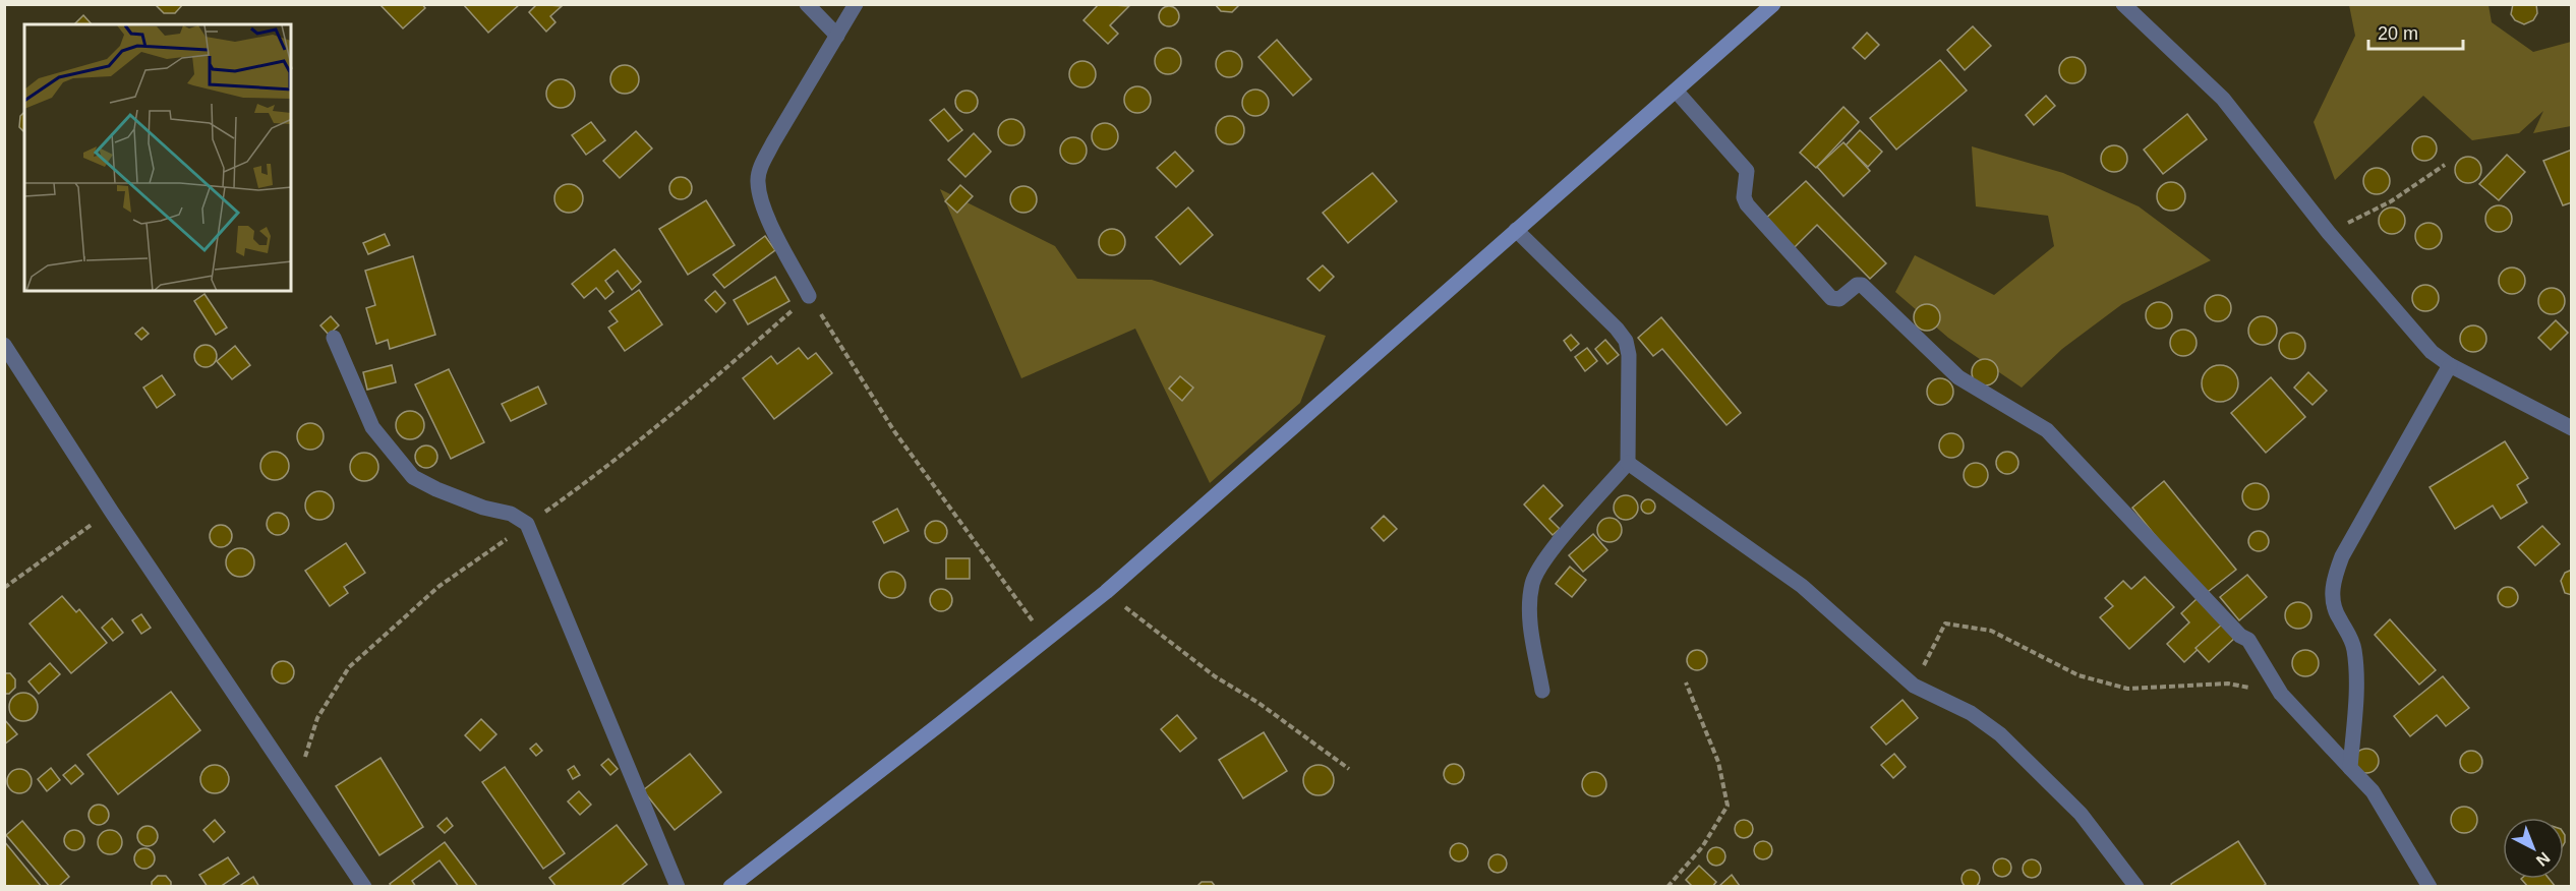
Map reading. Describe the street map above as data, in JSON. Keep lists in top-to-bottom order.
{
  "scale_bar": "20 m",
  "north": "bottom right"
}
